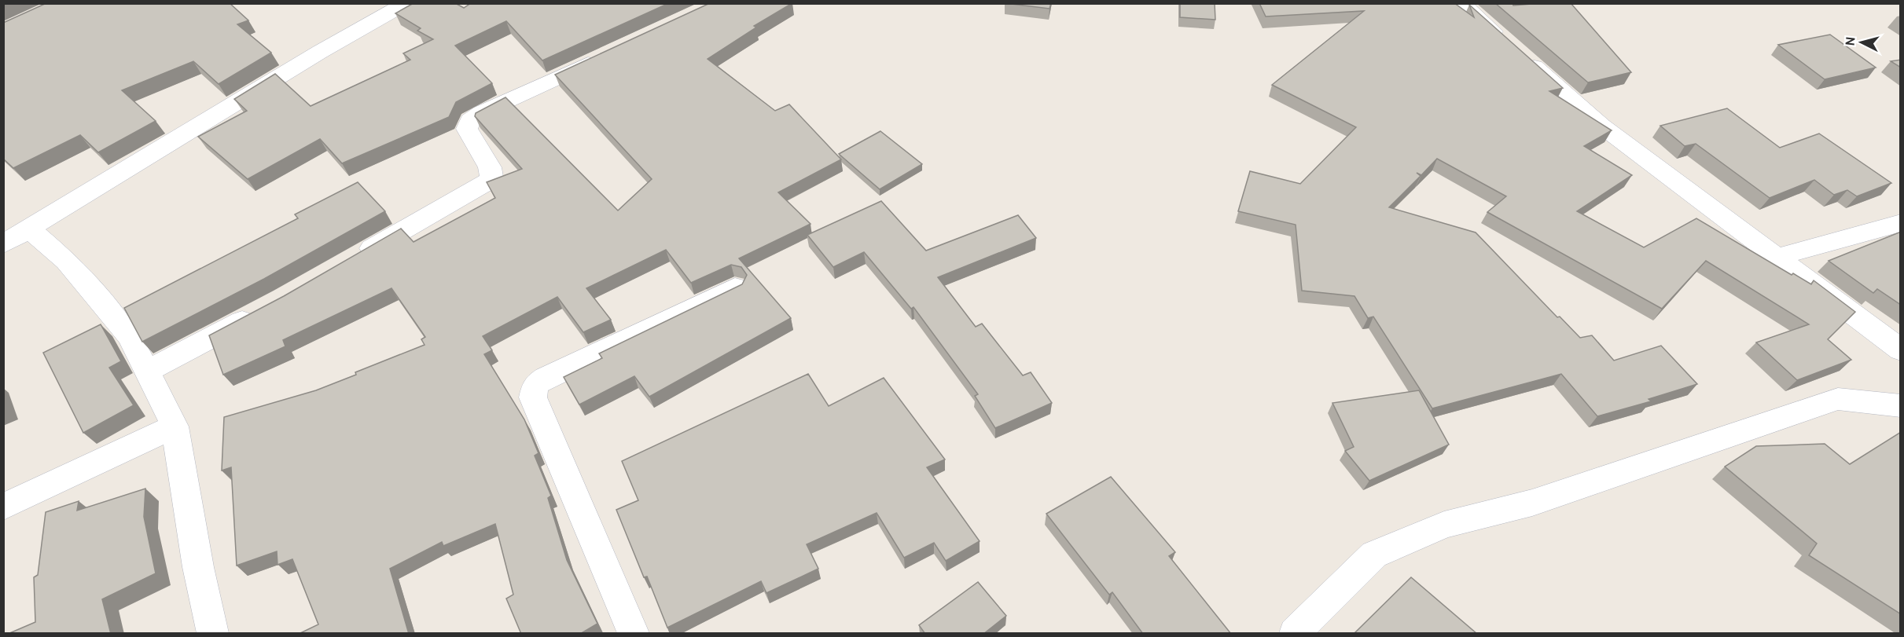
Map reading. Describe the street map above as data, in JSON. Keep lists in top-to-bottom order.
{
  "north": "left"
}
